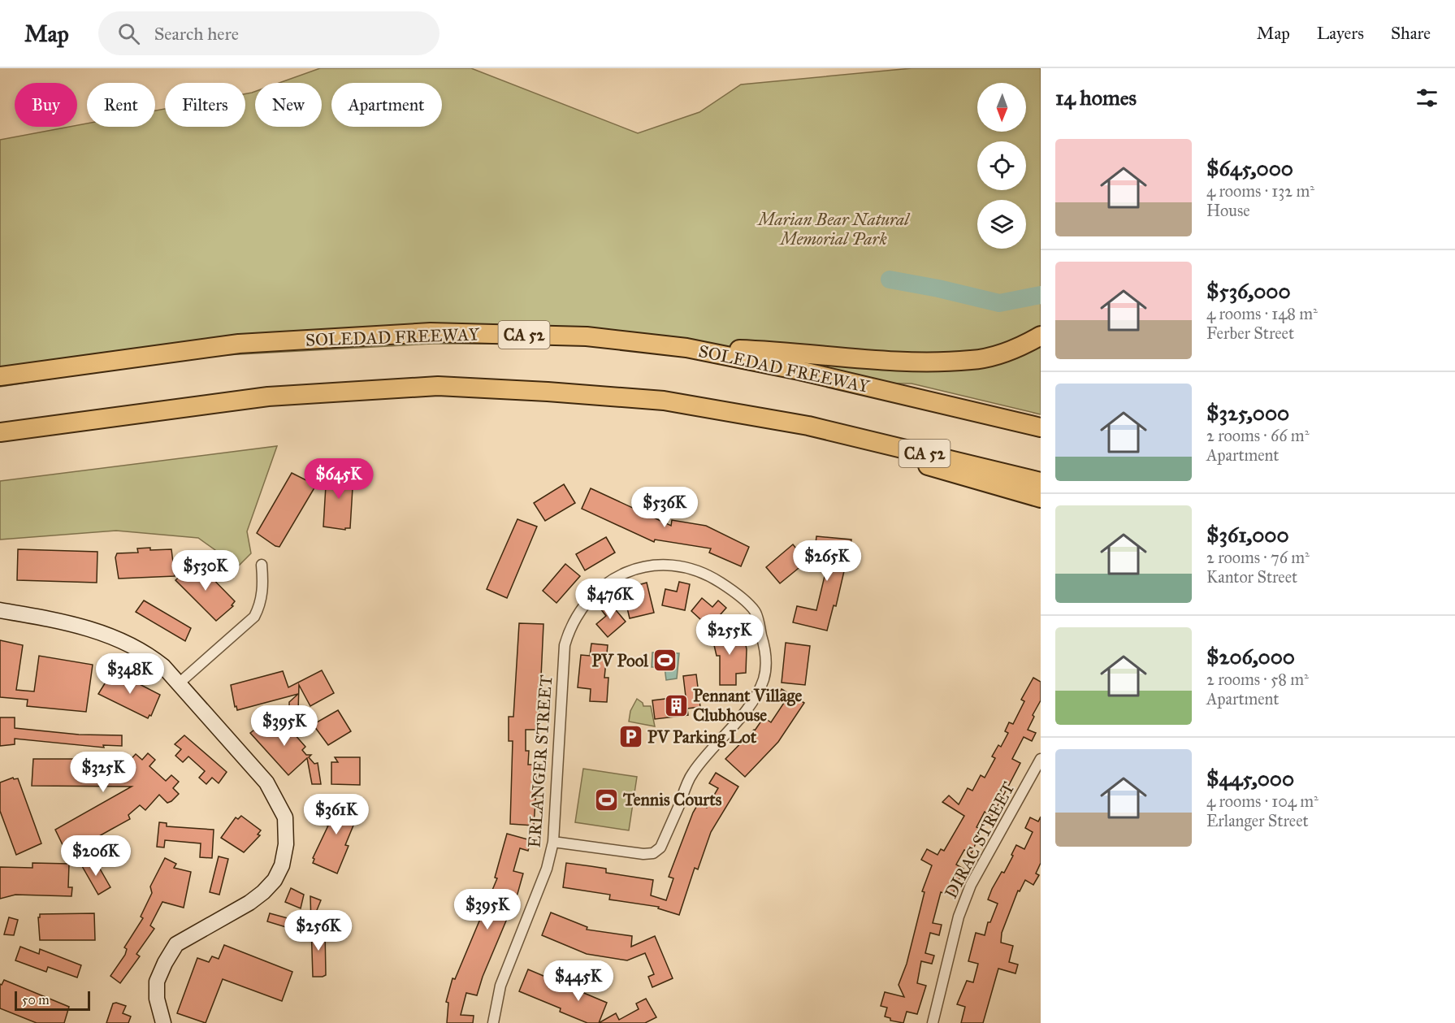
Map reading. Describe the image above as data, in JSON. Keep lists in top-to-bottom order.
{
  "streets": {
    "highway": ["CA 52", "SOLEDAD FREEWAY"],
    "street": ["ERLANGER STREET", "DIRAC STREET"]
  },
  "parks": ["Marian Bear Natural Memorial Park"],
  "places": {
    "sports": ["PV Pool", "Tennis Courts"],
    "building": ["Pennant Village Clubhouse"],
    "parking": ["PV Parking Lot"]
  },
  "scale_bar": "50 m",
  "north": "bottom",
  "page": {
    "header": "Map",
    "search": "Search here",
    "nav": ["Map", "Layers", "Share"],
    "heading": "14 homes",
    "chip": [
      "Buy",
      "Rent",
      "Filters",
      "New",
      "Apartment"
    ],
    "list": [
      {
        "name": "$645,000",
        "note": "4 rooms · 132 m² · House"
      },
      {
        "name": "$536,000",
        "note": "4 rooms · 148 m² · Ferber Street"
      },
      {
        "name": "$325,000",
        "note": "2 rooms · 66 m² · Apartment"
      },
      {
        "name": "$361,000",
        "note": "2 rooms · 76 m² · Kantor Street"
      },
      {
        "name": "$206,000",
        "note": "2 rooms · 58 m² · Apartment"
      },
      {
        "name": "$445,000",
        "note": "4 rooms · 104 m² · Erlanger Street"
      }
    ],
    "price": [
      "$645K",
      "$536K",
      "$265K",
      "$530K",
      "$476K",
      "$255K",
      "$348K",
      "$395K",
      "$325K",
      "$361K",
      "$206K",
      "$395K",
      "$256K",
      "$445K"
    ],
    "scale": "50 m"
  }
}
